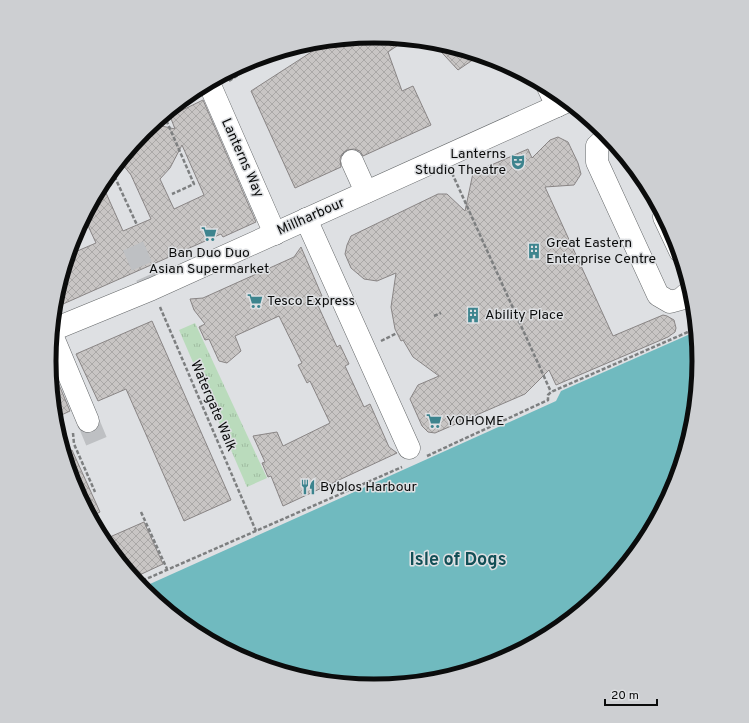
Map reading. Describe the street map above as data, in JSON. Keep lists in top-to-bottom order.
{
  "streets": {
    "street": ["Lanterns Way", "Millharbour"],
    "path": ["Watergate Walk"]
  },
  "crossings": [
    ["Lanterns Way", "Millharbour"],
    ["Millharbour", "Watergate Walk"]
  ],
  "districts": ["Isle of Dogs"],
  "places": {
    "theatre": ["Lanterns Studio Theatre"],
    "supermarket": ["Ban Duo Duo Asian Supermarket", "Tesco Express", "YOHOME"],
    "building": ["Great Eastern Enterprise Centre", "Ability Place"],
    "restaurant": ["Byblos Harbour"]
  },
  "scale_bar": "20 m"
}
